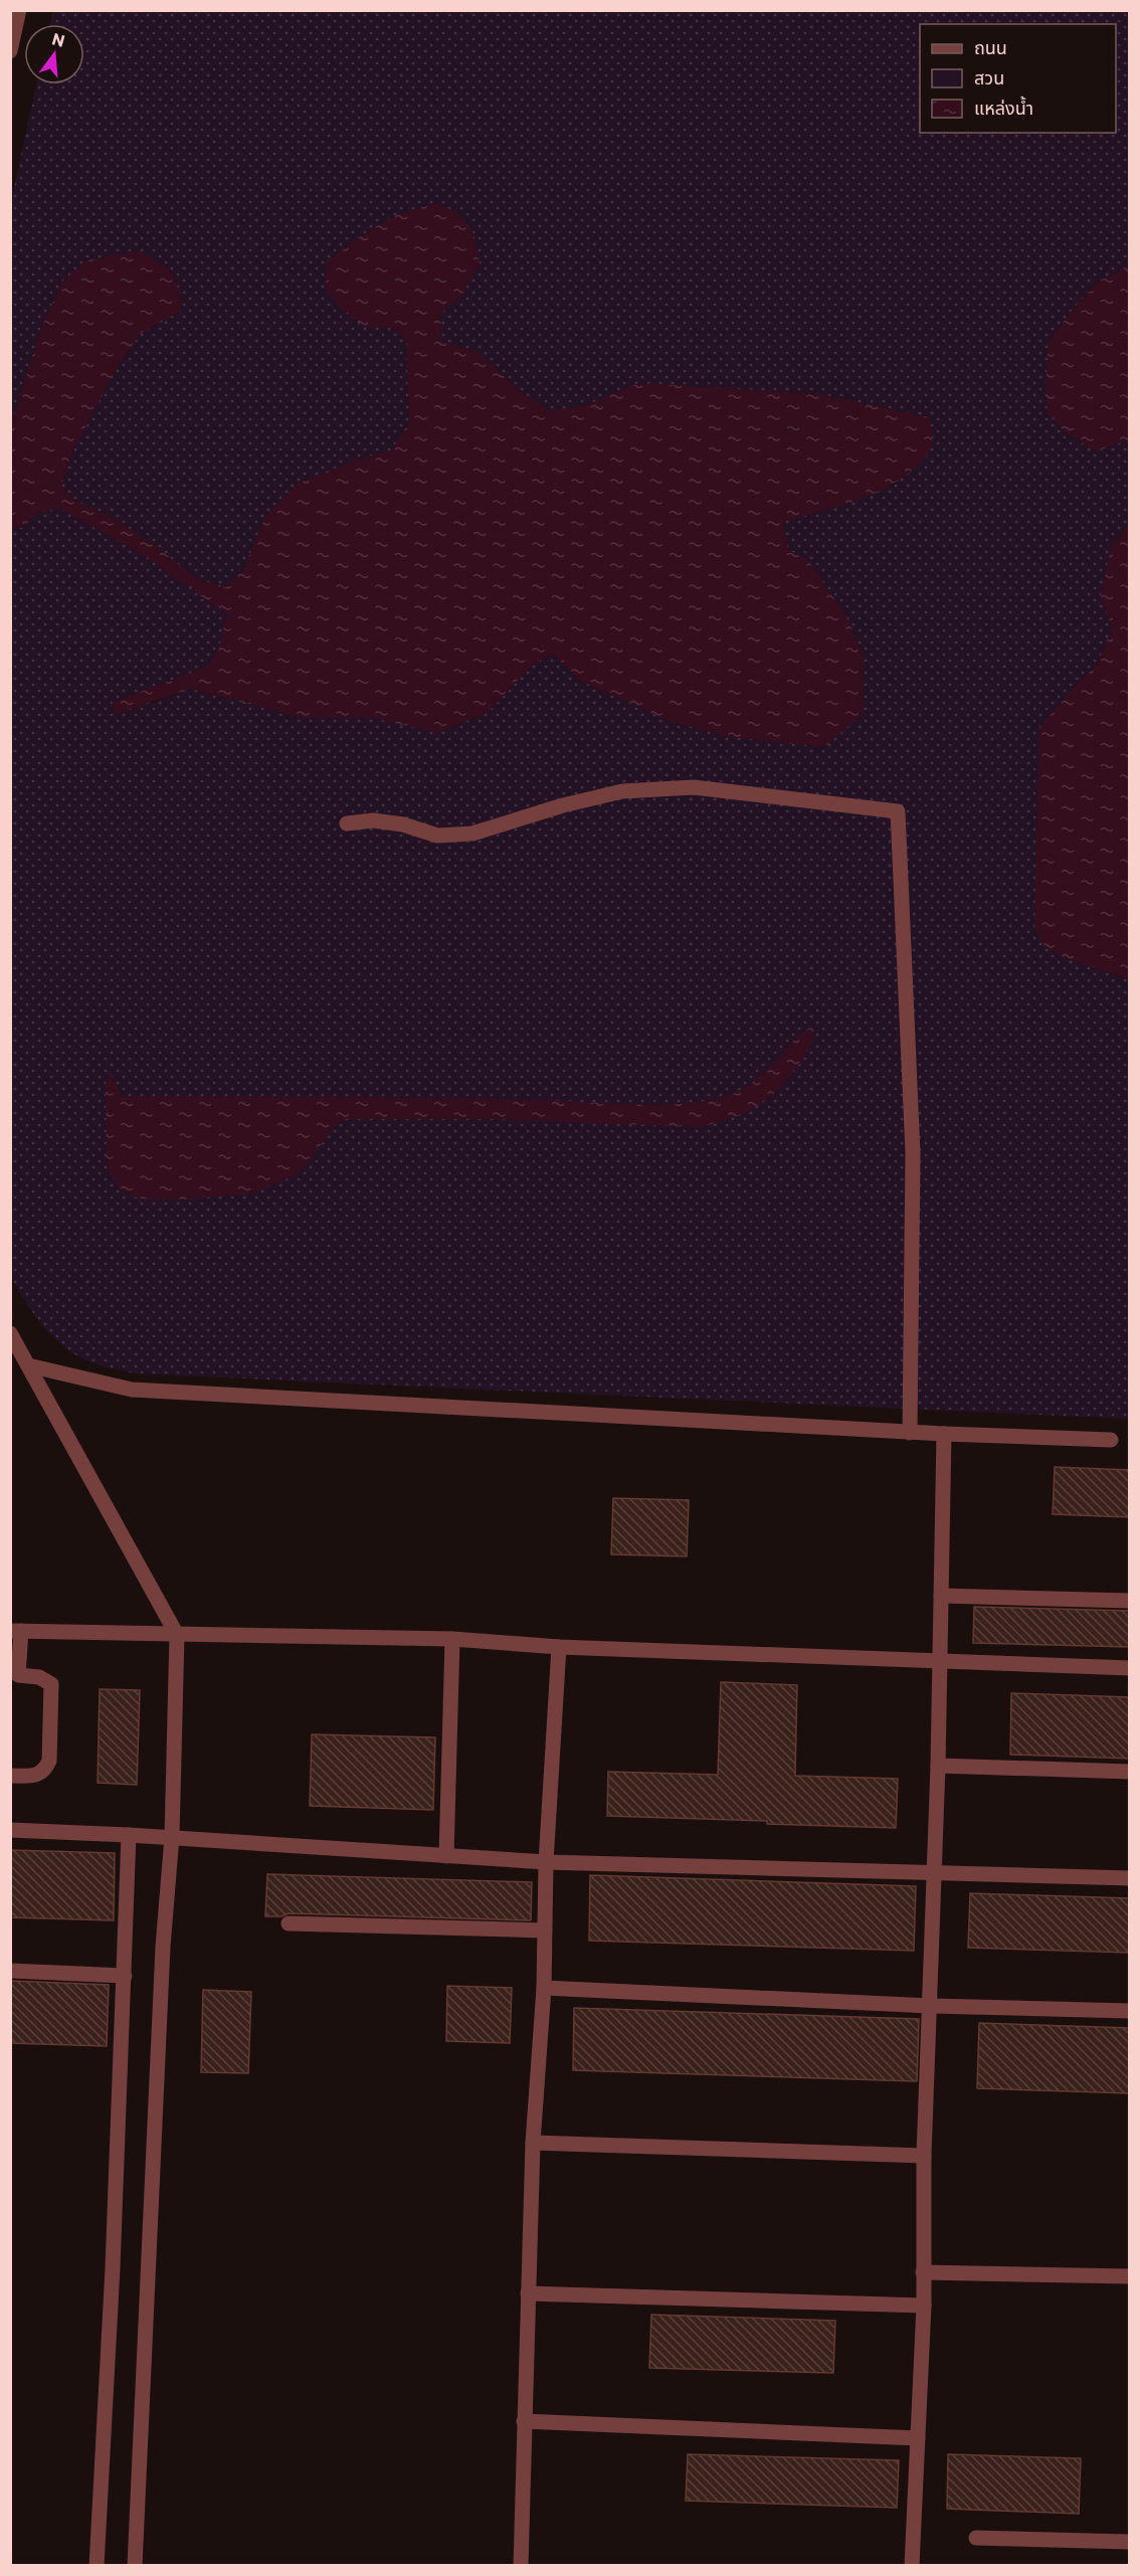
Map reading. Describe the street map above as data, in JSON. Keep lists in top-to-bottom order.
{
  "legend": ["ถนน", "สวน", "แหล่งน้ำ"],
  "north": "top"
}
